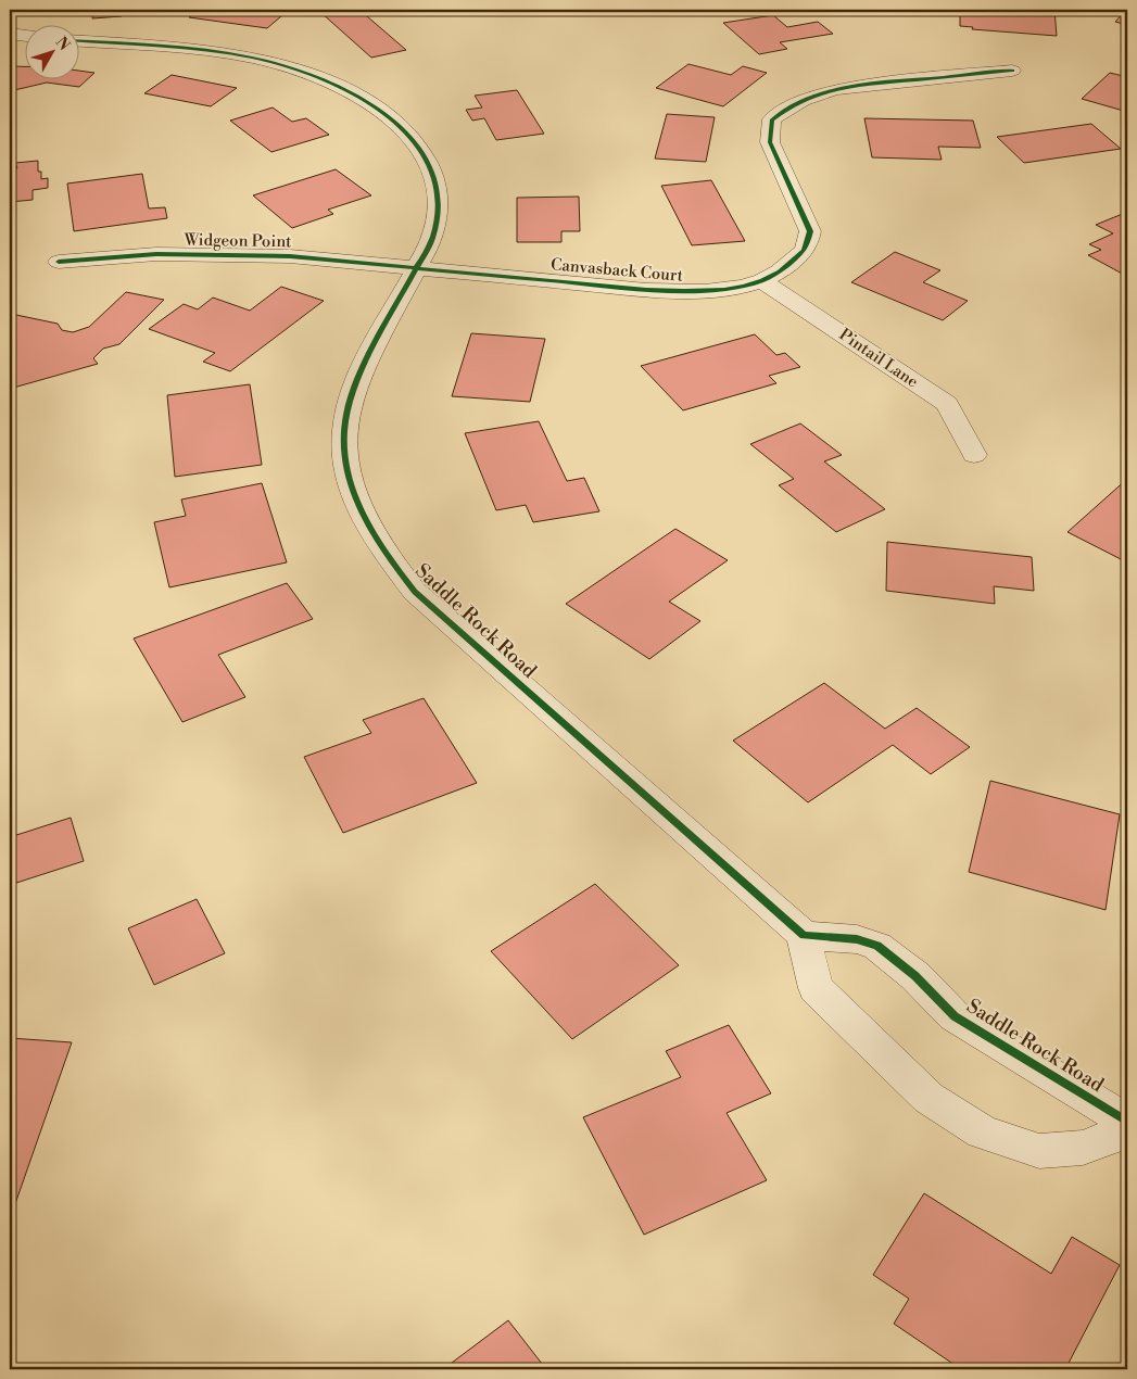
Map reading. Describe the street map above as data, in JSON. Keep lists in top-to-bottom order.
{
  "streets": {
    "street": [
      "Widgeon Point",
      "Canvasback Court",
      "Pintail Lane",
      "Saddle Rock Road"
    ]
  },
  "crossings": [
    ["Widgeon Point", "Canvasback Court"],
    ["Widgeon Point", "Saddle Rock Road"],
    ["Canvasback Court", "Pintail Lane"],
    ["Canvasback Court", "Saddle Rock Road"]
  ],
  "north": "top right"
}
